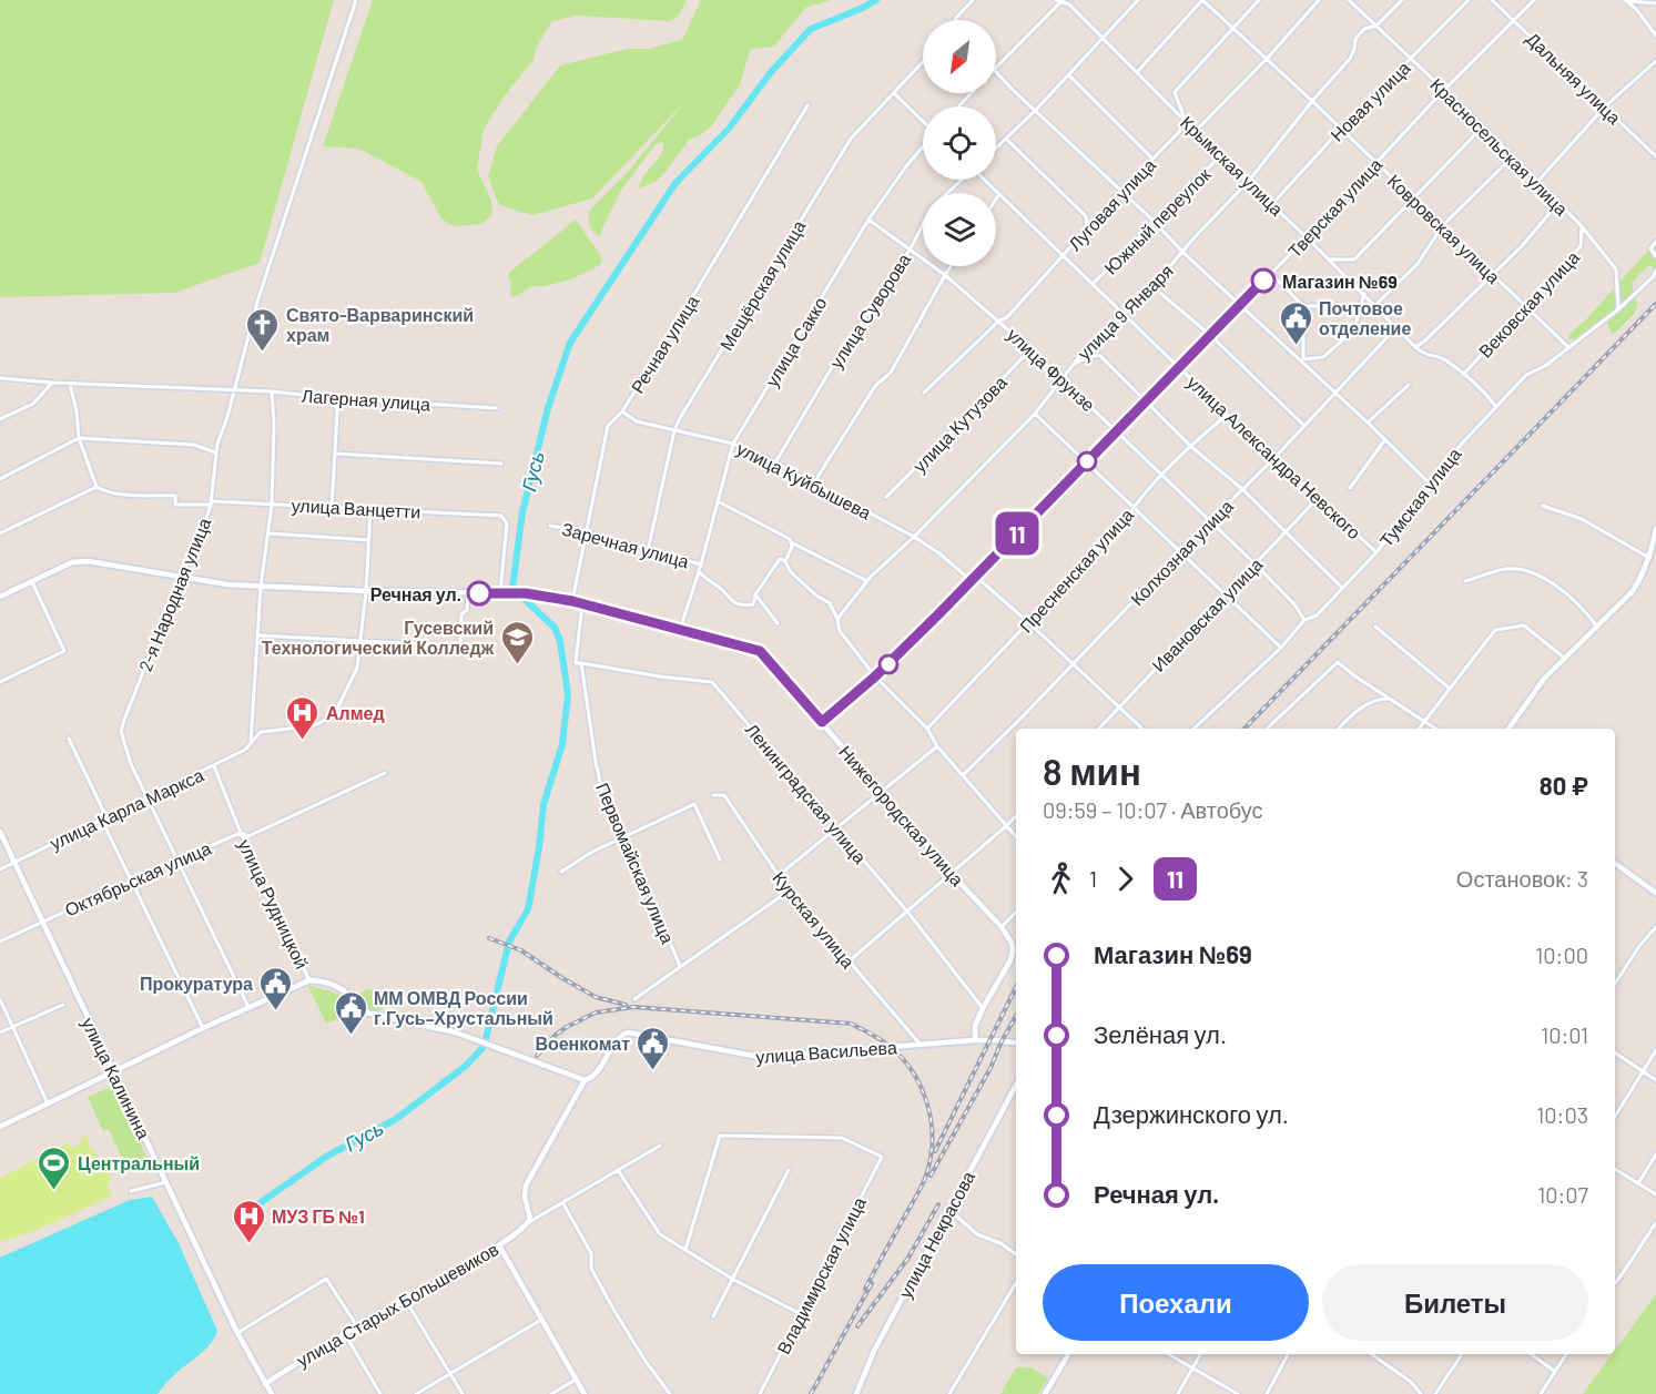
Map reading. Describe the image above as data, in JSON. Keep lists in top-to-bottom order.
{
  "streets": {
    "street": [
      "Дальняя улица",
      "Новая улица",
      "Красносельская улица",
      "Крымская улица",
      "Луговая улица",
      "Тверская улица",
      "Южный переулок",
      "Ковровская улица",
      "Мещёрская улица",
      "Вековская улица",
      "улица Суворова",
      "улица 9 Января",
      "улица Сакко",
      "Речная улица",
      "улица Фрунзе",
      "Лагерная улица",
      "улица Кутузова",
      "улица Александра Невского",
      "улица Куйбышева",
      "Тумская улица",
      "улица Ванцетти",
      "Заречная улица",
      "Колхозная улица",
      "Пресненская улица",
      "2-я Народная улица",
      "Ивановская улица",
      "Ленинградская улица",
      "улица Карла Маркса",
      "Нижегородская улица",
      "Первомайская улица",
      "Октябрьская улица",
      "улица Рудницкой",
      "Курская улица",
      "улица Васильева",
      "улица Калинина",
      "улица Некрасова",
      "Владимирская улица",
      "улица Старых Большевиков"
    ]
  },
  "crossings": [
    ["Дальняя улица", "Тверская улица"],
    ["Новая улица", "Красносельская улица"],
    ["Новая улица", "Крымская улица"],
    ["Новая улица", "Ковровская улица"],
    ["Красносельская улица", "Тверская улица"],
    ["Красносельская улица", "Вековская улица"],
    ["Красносельская улица", "улица 9 Января"],
    ["Красносельская улица", "Тумская улица"],
    ["Крымская улица", "Луговая улица"],
    ["Крымская улица", "Тверская улица"],
    ["Крымская улица", "Южный переулок"],
    ["Крымская улица", "Вековская улица"],
    ["Крымская улица", "улица 9 Января"],
    ["Крымская улица", "Тумская улица"],
    ["Крымская улица", "Колхозная улица"],
    ["Луговая улица", "улица Фрунзе"],
    ["Луговая улица", "улица Александра Невского"],
    ["Тверская улица", "Ковровская улица"],
    ["Тверская улица", "улица Фрунзе"],
    ["Тверская улица", "улица Александра Невского"],
    ["Тверская улица", "улица Куйбышева"],
    ["Тверская улица", "Нижегородская улица"],
    ["Южный переулок", "улица Александра Невского"],
    ["Ковровская улица", "Вековская улица"],
    ["Ковровская улица", "улица 9 Января"],
    ["Ковровская улица", "Тумская улица"],
    ["Мещёрская улица", "улица Куйбышева"],
    ["Мещёрская улица", "Заречная улица"],
    ["улица Суворова", "улица Фрунзе"],
    ["улица Суворова", "улица Куйбышева"],
    ["улица 9 Января", "улица Фрунзе"],
    ["улица 9 Января", "улица Александра Невского"],
    ["улица 9 Января", "улица Куйбышева"],
    ["улица Сакко", "улица Фрунзе"],
    ["улица Сакко", "улица Куйбышева"],
    ["улица Сакко", "Заречная улица"],
    ["улица Сакко", "Нижегородская улица"],
    ["Речная улица", "улица Куйбышева"],
    ["Речная улица", "Заречная улица"],
    ["Речная улица", "Нижегородская улица"],
    ["улица Фрунзе", "улица Кутузова"],
    ["улица Фрунзе", "Тумская улица"],
    ["улица Фрунзе", "Колхозная улица"],
    ["улица Фрунзе", "Пресненская улица"],
    ["улица Фрунзе", "Ивановская улица"],
    ["Лагерная улица", "2-я Народная улица"],
    ["улица Александра Невского", "Тумская улица"],
    ["улица Александра Невского", "Колхозная улица"],
    ["улица Александра Невского", "Пресненская улица"],
    ["улица Александра Невского", "Ивановская улица"],
    ["улица Ванцетти", "2-я Народная улица"],
    ["улица Ванцетти", "улица Карла Маркса"],
    ["улица Ванцетти", "Нижегородская улица"],
    ["2-я Народная улица", "улица Карла Маркса"],
    ["2-я Народная улица", "Нижегородская улица"],
    ["Ленинградская улица", "Нижегородская улица"],
    ["Ленинградская улица", "Первомайская улица"],
    ["улица Карла Маркса", "Нижегородская улица"],
    ["улица Карла Маркса", "улица Рудницкой"],
    ["улица Карла Маркса", "улица Калинина"],
    ["Нижегородская улица", "Первомайская улица"],
    ["Нижегородская улица", "улица Васильева"],
    ["Октябрьская улица", "улица Рудницкой"],
    ["Октябрьская улица", "улица Калинина"],
    ["улица Рудницкой", "улица Васильева"],
    ["Курская улица", "улица Васильева"],
    ["улица Калинина", "улица Старых Большевиков"]
  ],
  "water": ["Гусь"],
  "places": {
    "other": ["Магазин №69", "Речная ул."],
    "public building": [
      "Почтовое отделение",
      "Прокуратура",
      "ММ ОМВД России г.Гусь–Хрустальный",
      "Военкомат"
    ],
    "church": ["Свято-Варваринский храм"],
    "school or university": ["Гусевский Технологический Колледж"],
    "hospital": ["Алмед", "МУЗ ГБ №1"],
    "sports": ["Центральный"]
  },
  "lines": ["bus line 11"],
  "north": "bottom left",
  "page": {
    "on_map": "11",
    "heading": ["8 мин", "09:59 – 10:07 · Автобус", "80 ₽"],
    "legs": ["1", "11", "Остановок: 3"],
    "list": [
      {
        "name": "Магазин №69",
        "value": "10:00"
      },
      {
        "name": "Зелёная ул.",
        "value": "10:01"
      },
      {
        "name": "Дзержинского ул.",
        "value": "10:03"
      },
      {
        "name": "Речная ул.",
        "value": "10:07"
      }
    ],
    "buttons": ["Поехали", "Билеты"]
  }
}
